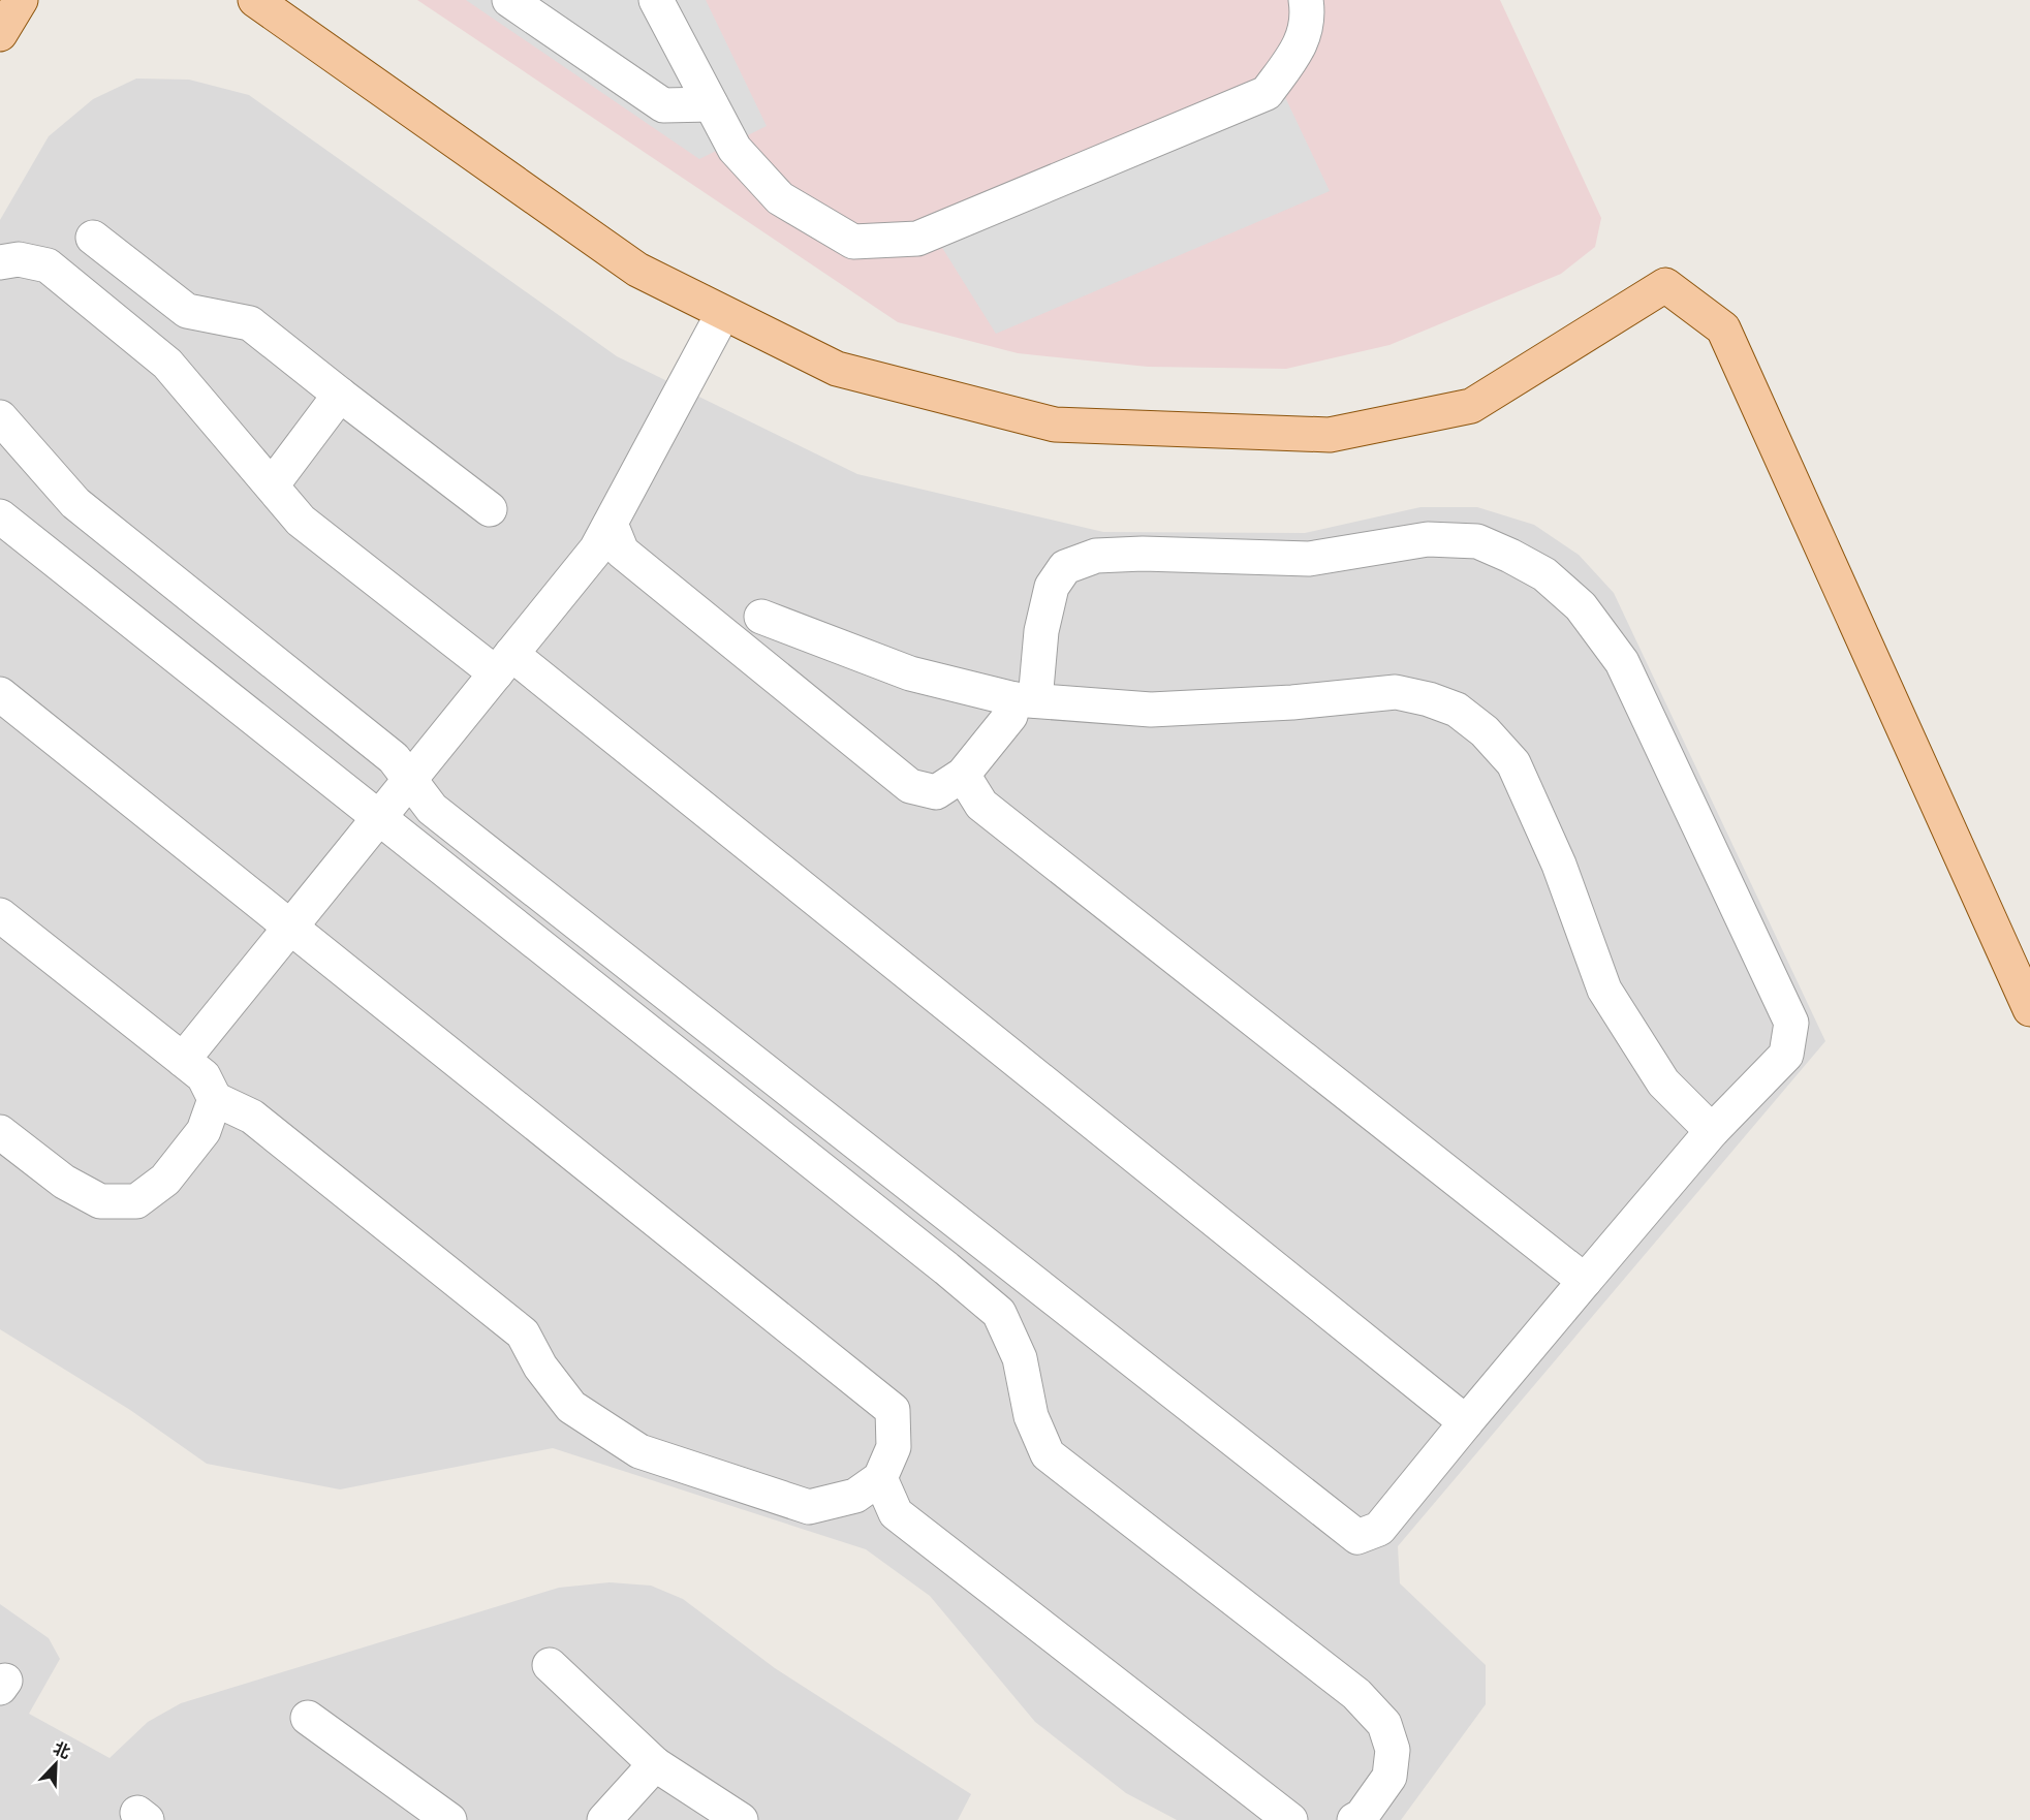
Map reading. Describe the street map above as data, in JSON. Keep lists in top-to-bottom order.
{
  "north": "top right"
}
